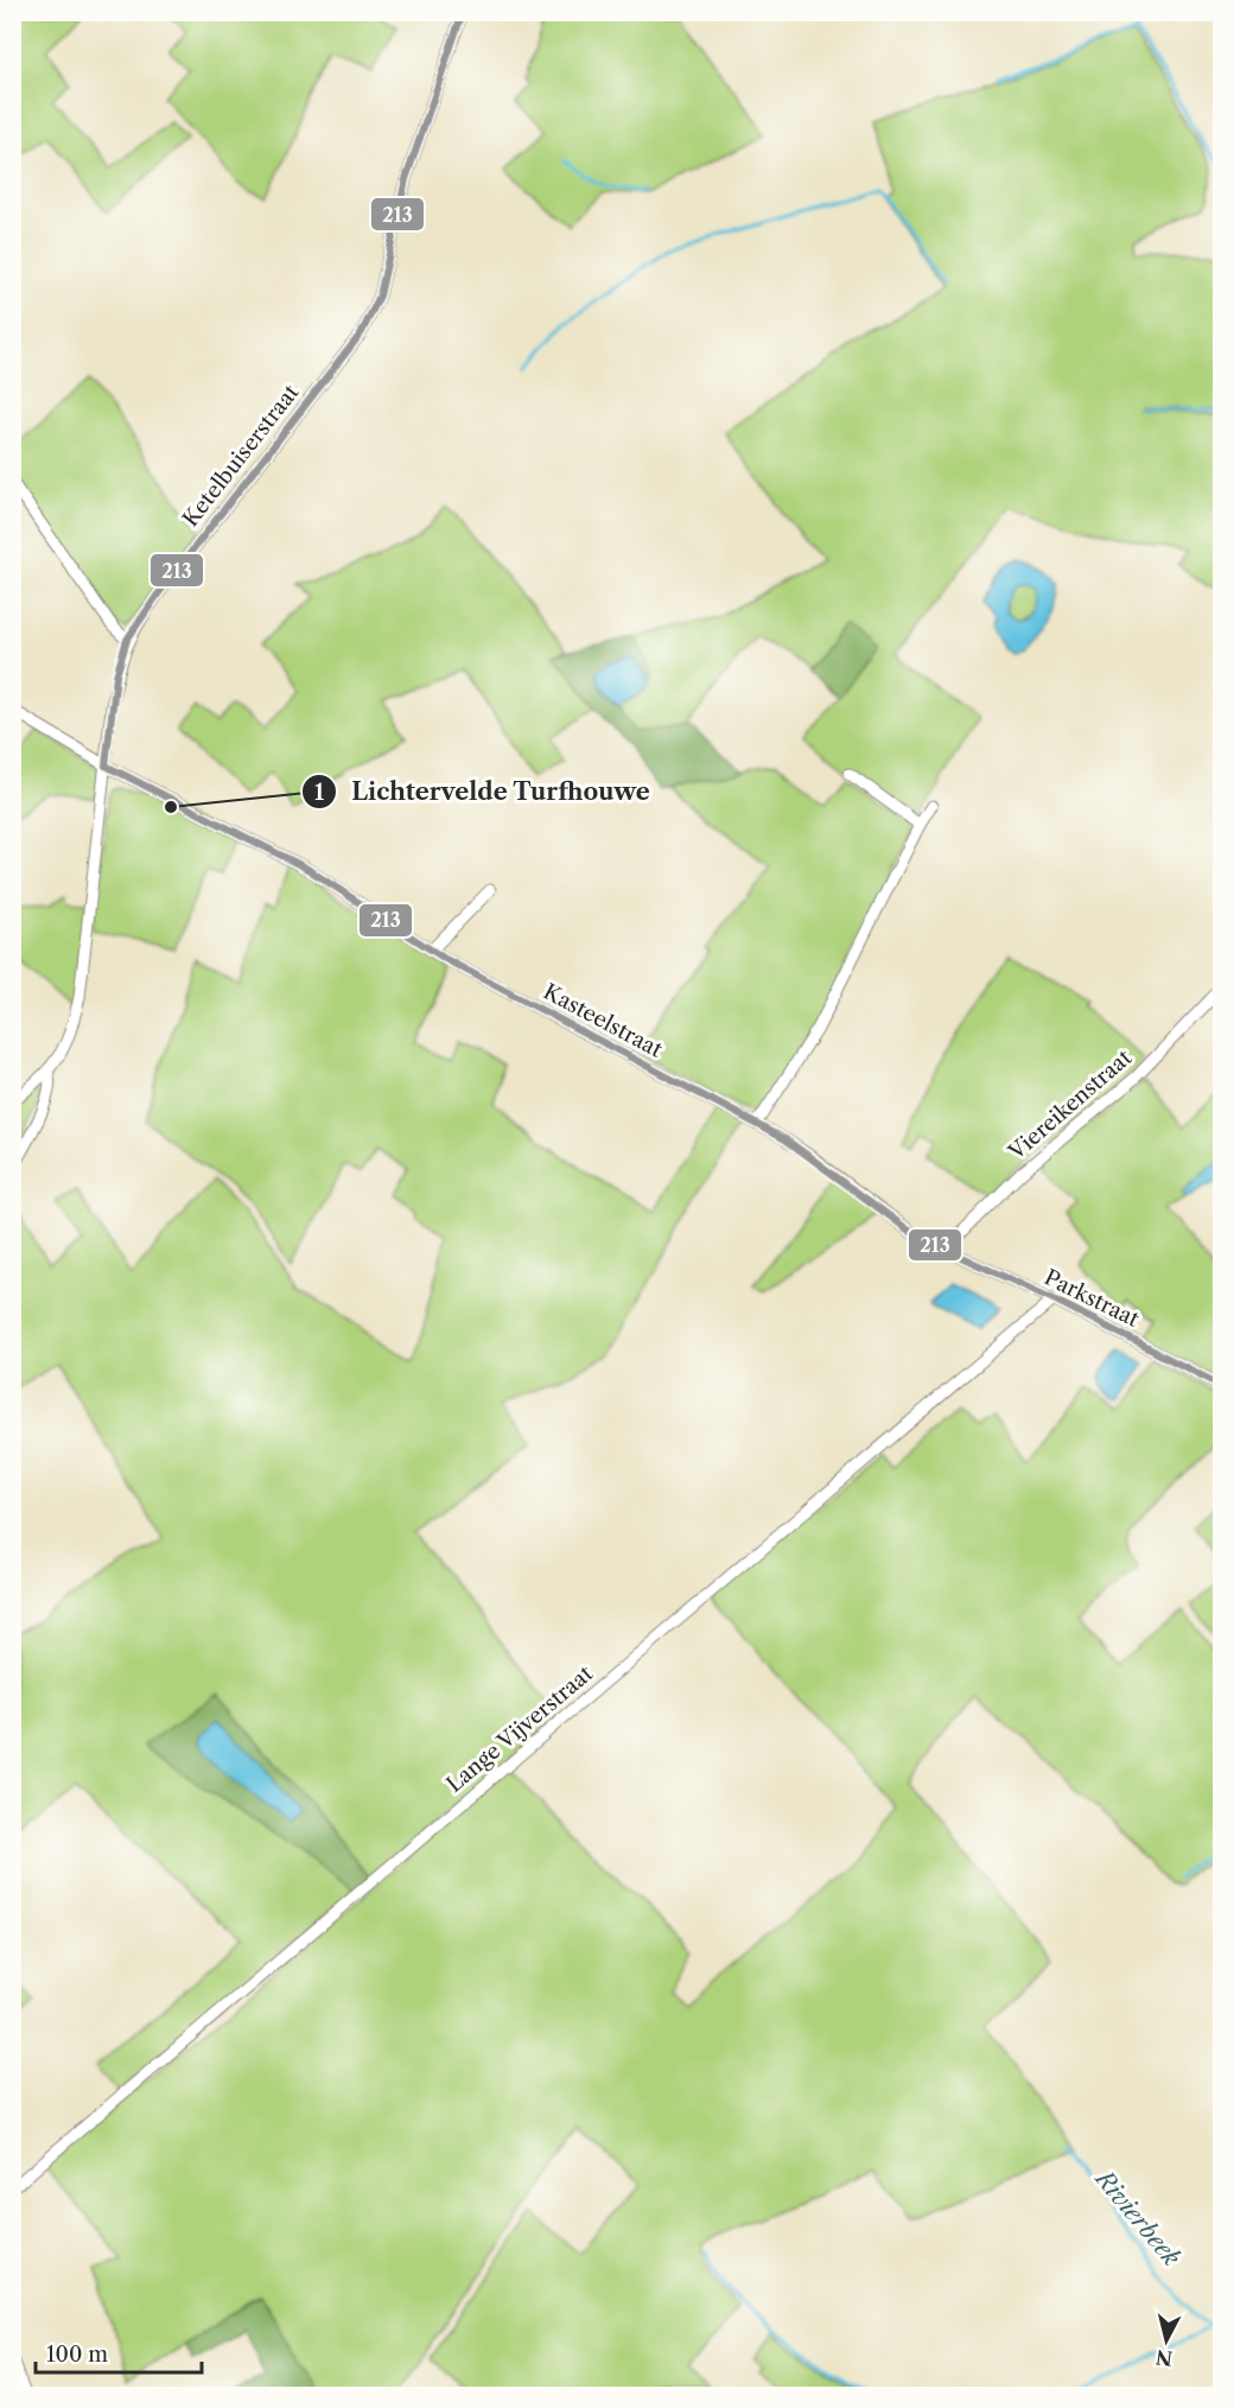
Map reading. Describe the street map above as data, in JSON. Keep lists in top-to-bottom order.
{
  "streets": {
    "street": [
      "Ketelbuiserstraat",
      "Kasteelstraat",
      "Viereikenstraat",
      "Parkstraat",
      "Lange Vijverstraat"
    ]
  },
  "crossings": [
    ["Ketelbuiserstraat", "Kasteelstraat"],
    ["Kasteelstraat", "Viereikenstraat"],
    ["Kasteelstraat", "Parkstraat"],
    ["Viereikenstraat", "Parkstraat"],
    ["Parkstraat", "Lange Vijverstraat"]
  ],
  "water": ["Rivierbeek"],
  "places": ["Lichtervelde Turfhouwe"],
  "lines": ["transit line 213"],
  "scale_bar": "100 m",
  "north": "bottom"
}
